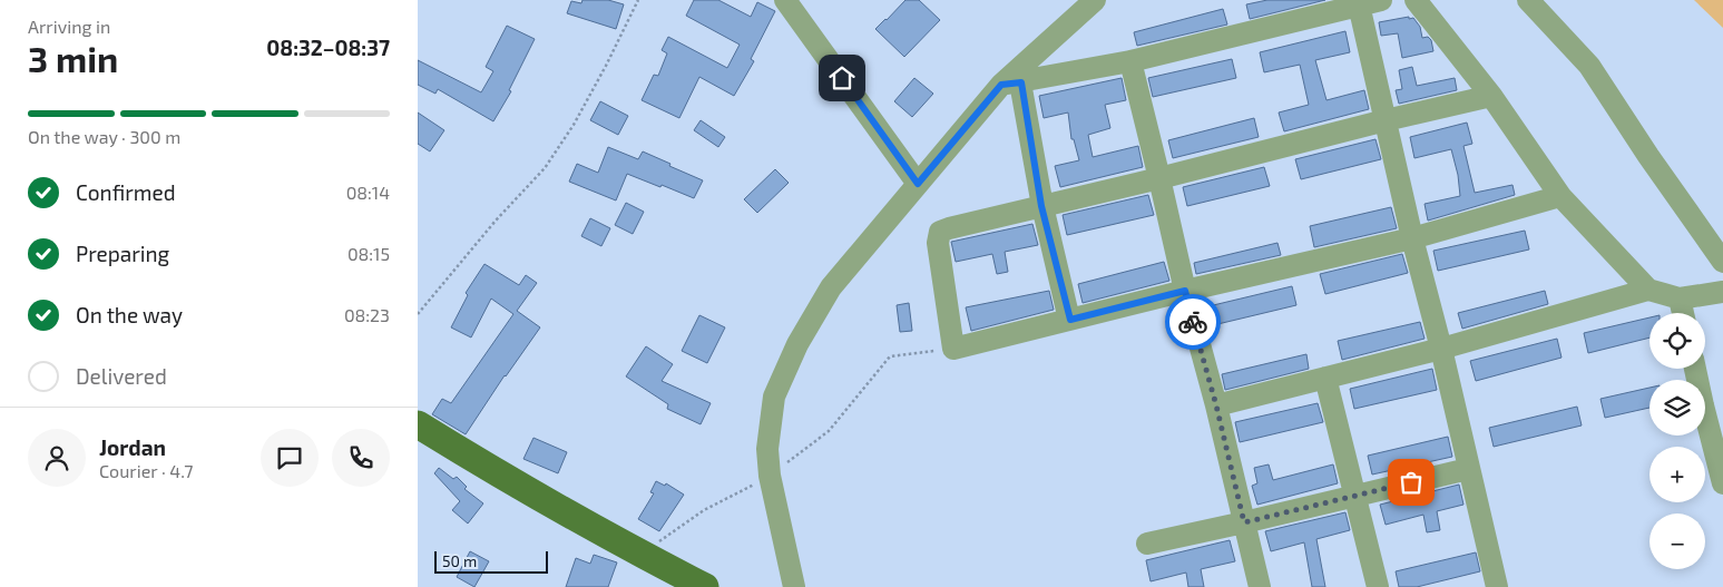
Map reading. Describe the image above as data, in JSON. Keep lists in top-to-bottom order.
{
  "scale_bar": "50 m",
  "page": {
    "heading": ["3 min", "Arriving in", "08:32–08:37"],
    "panel": ["Jordan", "Courier · 4.7"],
    "bar": "On the way · 300 m",
    "list": [
      ["Confirmed", "08:14"],
      ["Preparing", "08:15"],
      ["On the way", "08:23"],
      "Delivered"
    ],
    "map_buttons": ["+", "−"],
    "scale": "50 m"
  }
}
